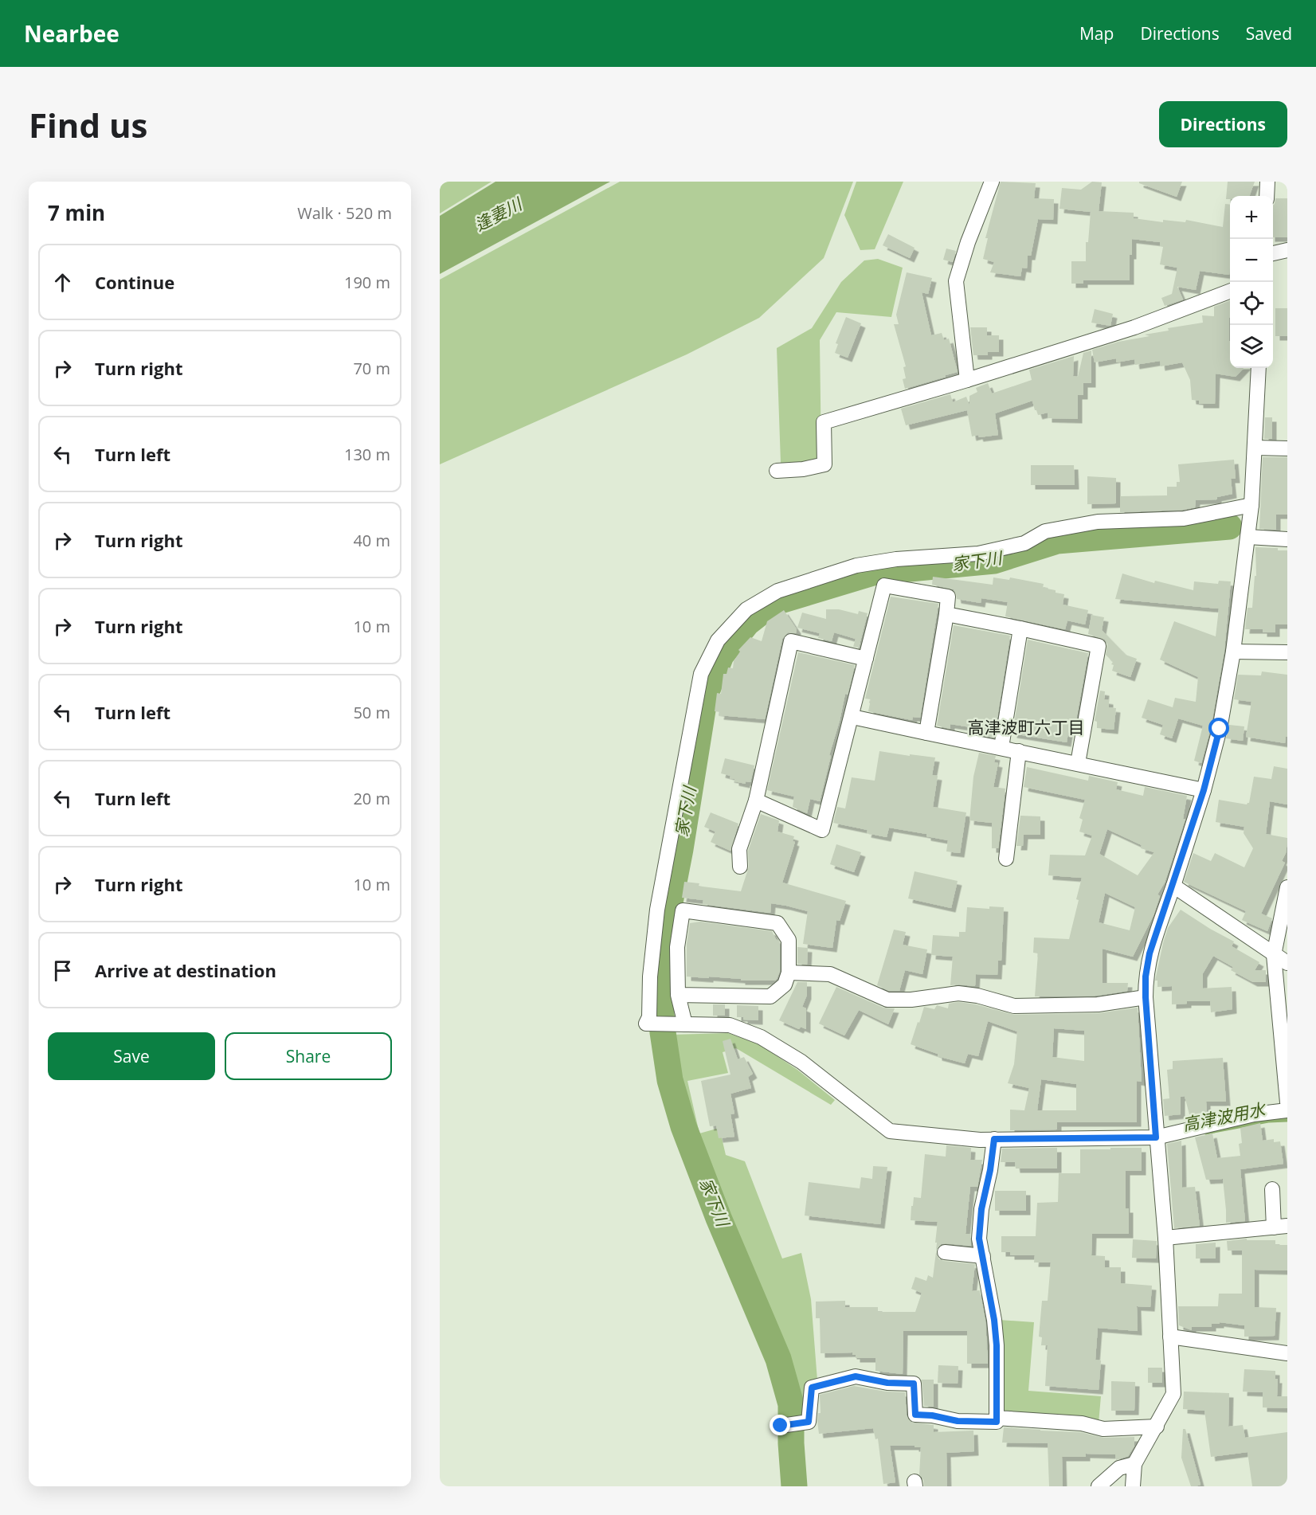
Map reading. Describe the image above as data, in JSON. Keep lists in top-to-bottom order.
{
  "districts": ["高津波町六丁目"],
  "water": ["逢妻川", "家下川", "高津波用水"],
  "page": {
    "header": "Nearbee",
    "nav": ["Map", "Directions", "Saved"],
    "buttons": [
      "Directions",
      ["Save", "Share"]
    ],
    "title": "Find us",
    "heading": ["7 min", "Walk · 520 m"],
    "map_buttons": ["+", "−"],
    "list": [
      ["Continue", "190 m"],
      ["Turn right", "70 m"],
      ["Turn left", "130 m"],
      ["Turn right", "40 m"],
      ["Turn right", "10 m"],
      ["Turn left", "50 m"],
      ["Turn left", "20 m"],
      ["Turn right", "10 m"],
      "Arrive at destination"
    ]
  }
}
